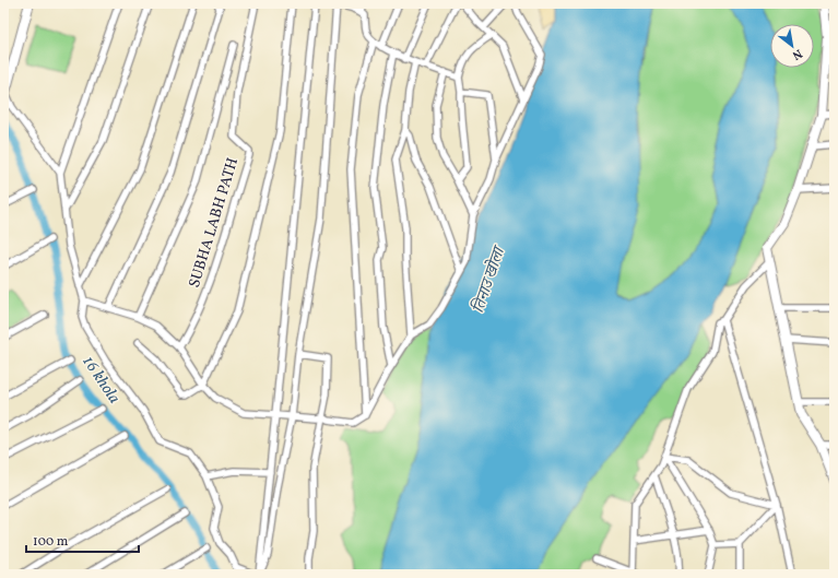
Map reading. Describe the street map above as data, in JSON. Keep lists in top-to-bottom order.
{
  "streets": {
    "street": ["SUBHA LABH PATH"]
  },
  "water": ["तिनाउ खोला", "16 khola"],
  "scale_bar": "100 m",
  "north": "bottom right"
}
